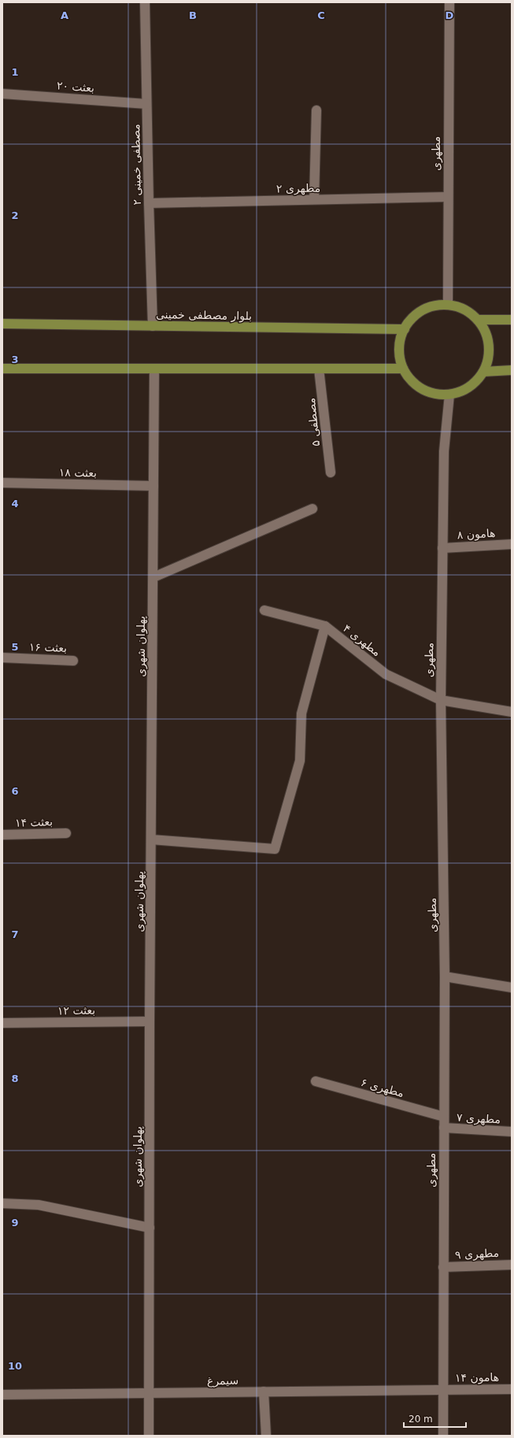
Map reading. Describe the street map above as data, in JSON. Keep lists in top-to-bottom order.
{
  "streets": {
    "main road": ["بلوار مصطفی خمینی"],
    "street": [
      "بعثت ۲۰",
      "مطهری",
      "مصطفی خمینی ۲",
      "مطهری ۲",
      "مصطفی ۵",
      "بعثت ۱۸",
      "هامون ۸",
      "مطهری ۴",
      "پهلوان شهری",
      "بعثت ۱۶",
      "بعثت ۱۴",
      "بعثت ۱۲",
      "مطهری ۶",
      "مطهری ۷",
      "مطهری ۹",
      "هامون ۱۴",
      "سیمرغ"
    ]
  },
  "crossings": [
    ["بعثت ۲۰", "مصطفی خمینی ۲"],
    ["مطهری", "مطهری ۲"],
    ["مطهری", "بلوار مصطفی خمینی"],
    ["مطهری", "هامون ۸"],
    ["مطهری", "مطهری ۴"],
    ["مطهری", "مطهری ۶"],
    ["مطهری", "مطهری ۷"],
    ["مطهری", "مطهری ۹"],
    ["مطهری", "هامون ۱۴"],
    ["مطهری", "سیمرغ"],
    ["مصطفی خمینی ۲", "مطهری ۲"],
    ["مصطفی خمینی ۲", "بلوار مصطفی خمینی"],
    ["بعثت ۱۸", "پهلوان شهری"],
    ["پهلوان شهری", "بعثت ۱۲"],
    ["پهلوان شهری", "سیمرغ"],
    ["هامون ۱۴", "سیمرغ"]
  ],
  "scale_bar": "20 m",
  "grid": {
    "columns": [
      "A",
      "B",
      "C",
      "D"
    ],
    "rows": [
      "1",
      "2",
      "3",
      "4",
      "5",
      "6",
      "7",
      "8",
      "9",
      "10"
    ]
  }
}
